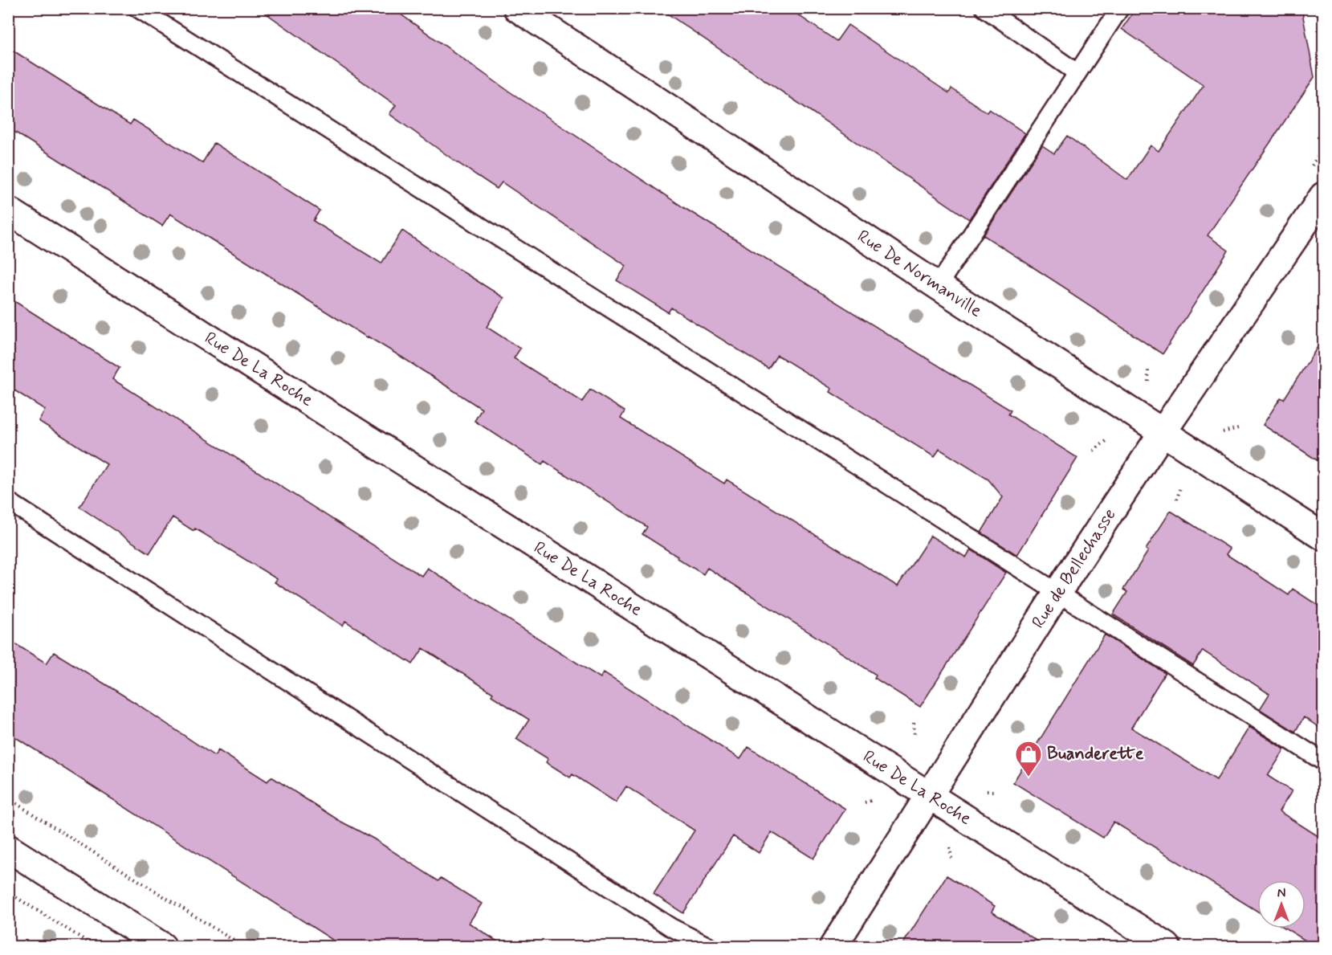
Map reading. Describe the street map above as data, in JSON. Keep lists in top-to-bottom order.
{
  "streets": {
    "street": ["Rue De Normanville", "Rue De La Roche", "Rue de Bellechasse"]
  },
  "crossings": [
    ["Rue De Normanville", "Rue de Bellechasse"],
    ["Rue De La Roche", "Rue de Bellechasse"]
  ],
  "places": {
    "shop": ["Buanderette"]
  },
  "north": "top"
}
